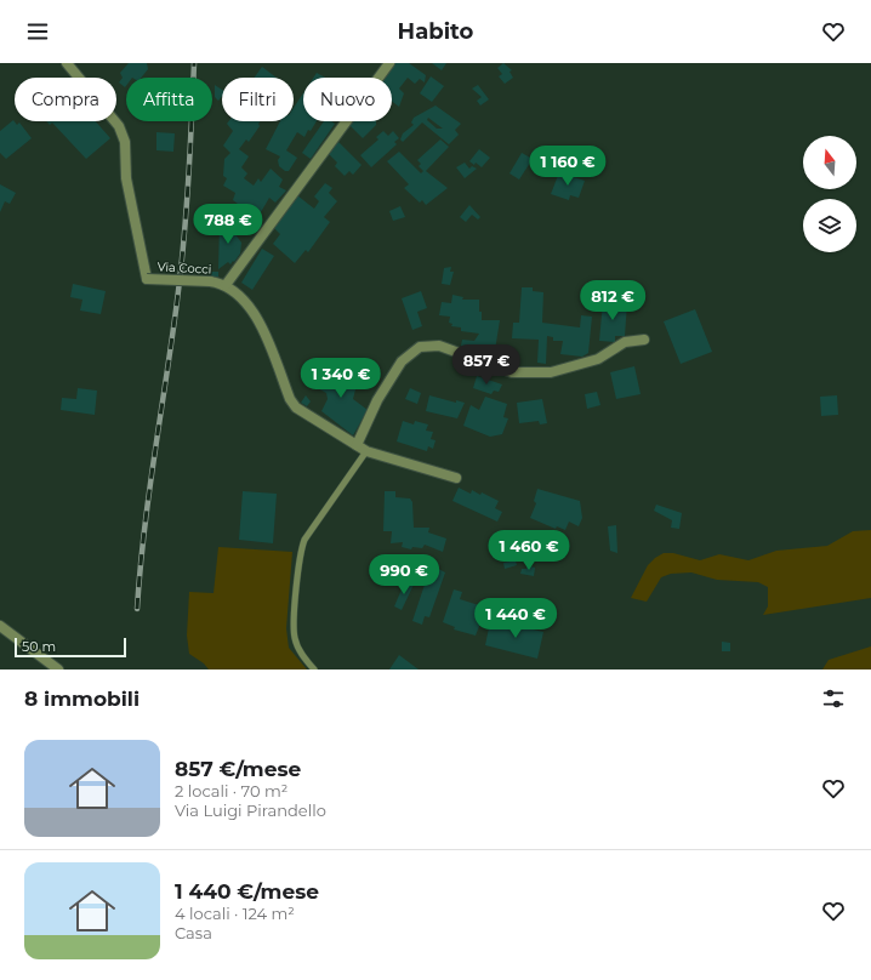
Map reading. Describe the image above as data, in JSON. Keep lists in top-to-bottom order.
{
  "streets": {
    "street": ["Via Cocci"]
  },
  "scale_bar": "50 m",
  "north": "top",
  "page": {
    "header": "Habito",
    "chip": [
      "Compra",
      "Affitta",
      "Filtri",
      "Nuovo"
    ],
    "price": [
      "1 160 €",
      "788 €",
      "812 €",
      "857 €",
      "1 340 €",
      "1 460 €",
      "990 €",
      "1 440 €"
    ],
    "scale": "50 m",
    "heading": "8 immobili",
    "list": [
      {
        "name": "857 €/mese",
        "note": "2 locali · 70 m² · Via Luigi Pirandello"
      },
      {
        "name": "1 440 €/mese",
        "note": "4 locali · 124 m² · Casa"
      }
    ]
  }
}
